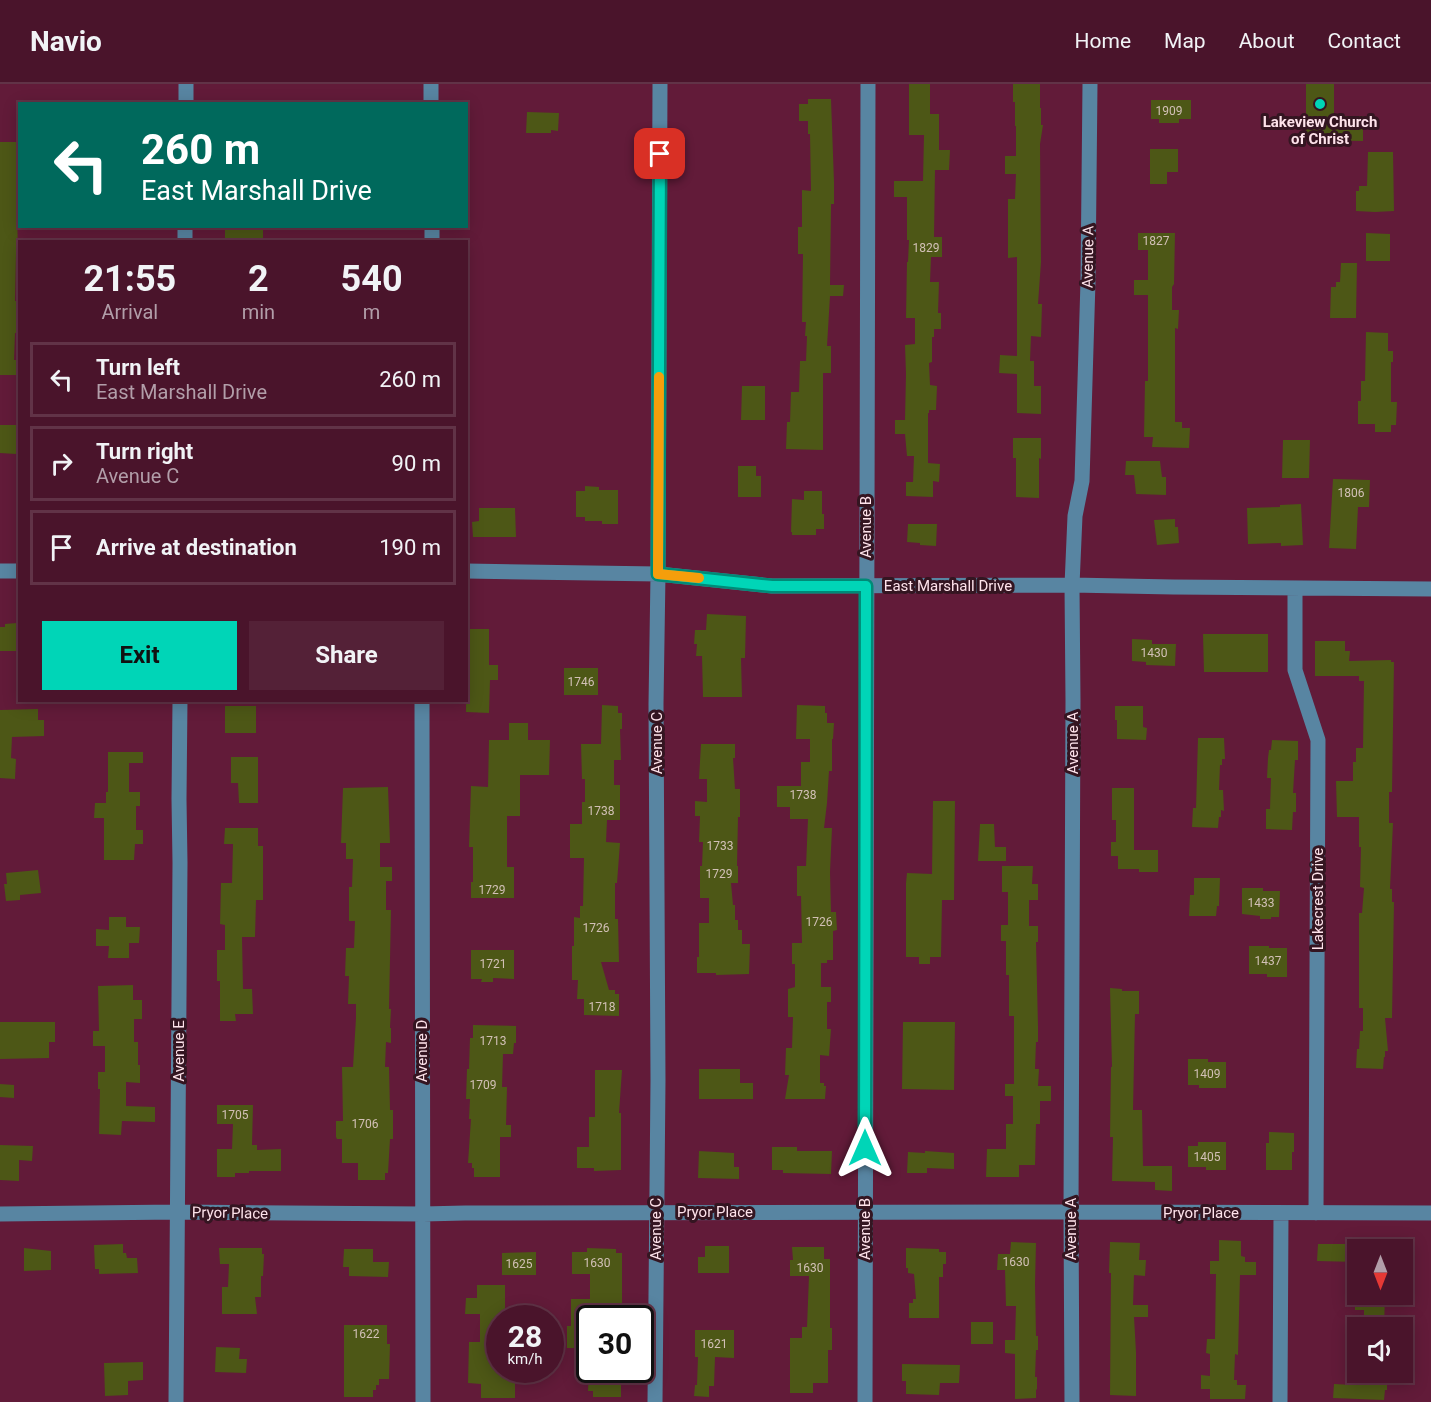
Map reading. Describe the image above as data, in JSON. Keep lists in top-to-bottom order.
{
  "streets": {
    "street": [
      "Avenue A",
      "Avenue B",
      "East Marshall Drive",
      "Avenue C",
      "Lakecrest Drive",
      "Avenue E",
      "Avenue D",
      "Pryor Place"
    ]
  },
  "crossings": [
    ["Avenue A", "East Marshall Drive"],
    ["Avenue A", "Pryor Place"],
    ["Avenue B", "East Marshall Drive"],
    ["Avenue B", "Pryor Place"],
    ["East Marshall Drive", "Avenue C"],
    ["East Marshall Drive", "Lakecrest Drive"],
    ["Avenue C", "Pryor Place"],
    ["Lakecrest Drive", "Pryor Place"],
    ["Avenue E", "Pryor Place"],
    ["Avenue D", "Pryor Place"]
  ],
  "places": ["Lakeview Church of Christ"],
  "house_numbers": [
    "1909",
    "1827",
    "1829",
    "1806",
    "1430",
    "1746",
    "1738",
    "1738",
    "1733",
    "1729",
    "1729",
    "1433",
    "1726",
    "1726",
    "1437",
    "1721",
    "1718",
    "1713",
    "1409",
    "1709",
    "1705",
    "1706",
    "1405",
    "1630",
    "1630",
    "1625",
    "1630",
    "1622",
    "1621"
  ],
  "north": "bottom",
  "page": {
    "header": "Navio",
    "nav": [
      "Home",
      "Map",
      "About",
      "Contact"
    ],
    "turn": ["260 m", "East Marshall Drive"],
    "eta": [
      "21:55",
      "Arrival",
      "2",
      "min",
      "540",
      "m"
    ],
    "list": [
      {
        "name": "Turn left",
        "note": "East Marshall Drive",
        "value": "260 m"
      },
      {
        "name": "Turn right",
        "note": "Avenue C",
        "value": "90 m"
      },
      {
        "name": "Arrive at destination",
        "value": "190 m"
      }
    ],
    "buttons": ["Exit", "Share"],
    "speed": "28 km/h",
    "limit": "30"
  }
}
